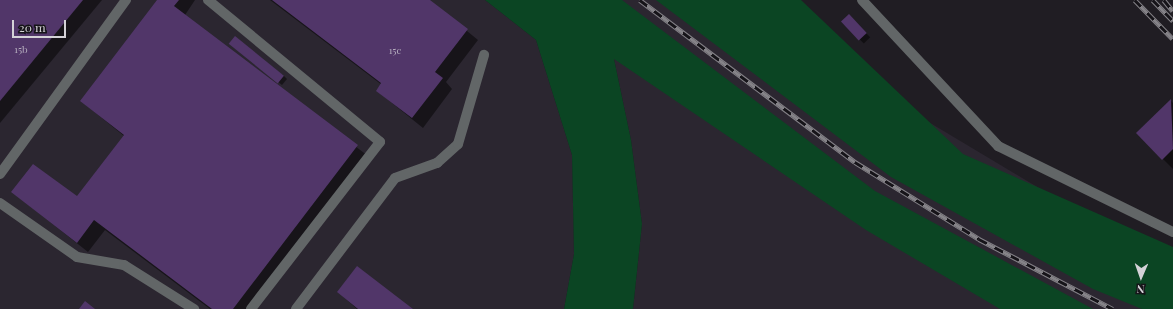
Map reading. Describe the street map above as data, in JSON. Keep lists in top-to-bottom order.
{
  "house_numbers": ["15b", "15c"],
  "scale_bar": "20 m",
  "north": "bottom"
}
